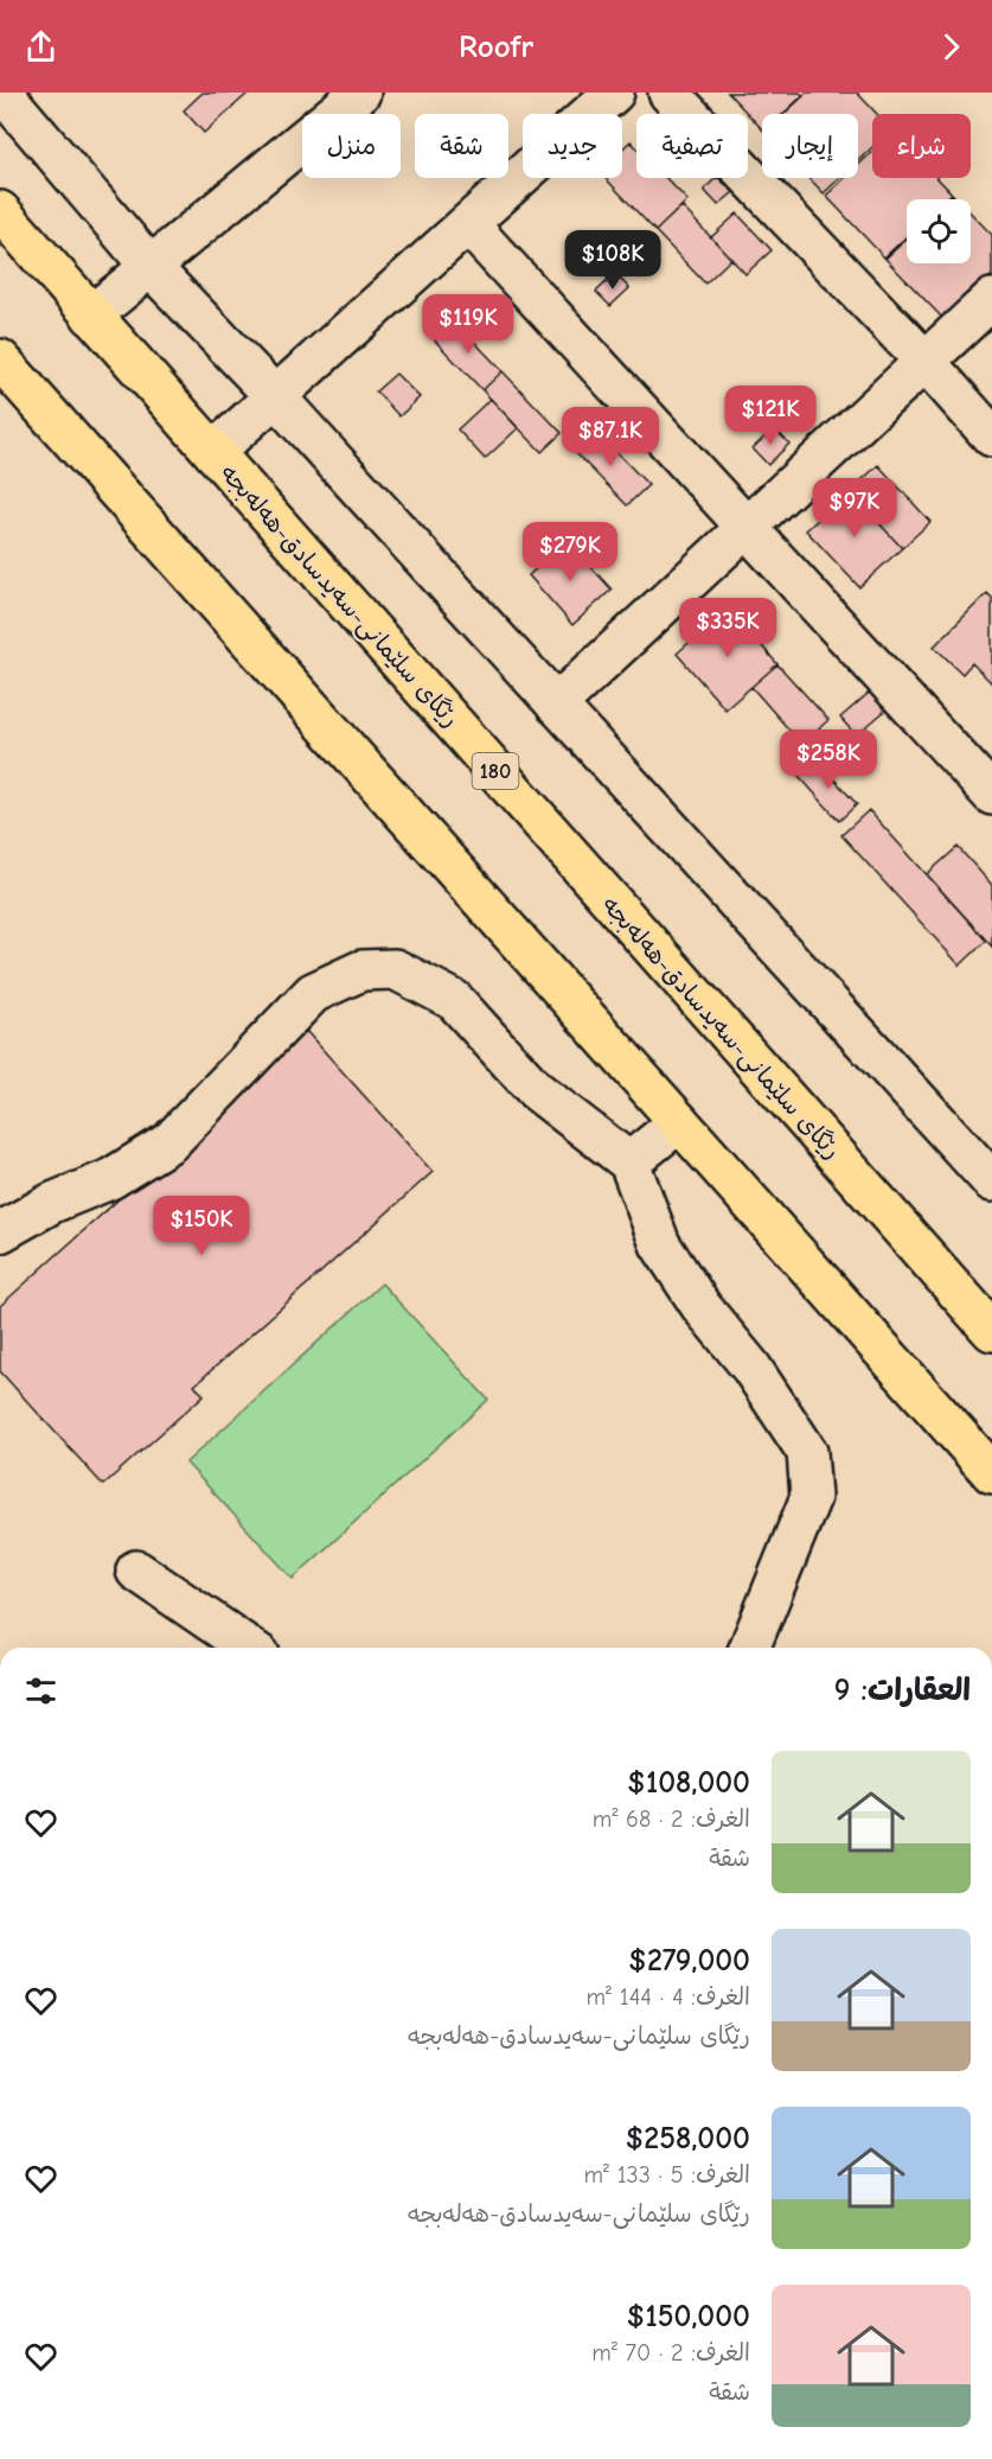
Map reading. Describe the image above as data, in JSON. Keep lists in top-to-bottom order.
{
  "streets": {
    "highway": ["رێگای سلێمانی-سەیدسادق-هەلەبجە", "180"]
  },
  "page": {
    "header": "Roofr",
    "chip": [
      "شراء",
      "إيجار",
      "تصفية",
      "جديد",
      "شقة",
      "منزل"
    ],
    "price": [
      "$108K",
      "$119K",
      "$121K",
      "$87.1K",
      "$97K",
      "$279K",
      "$335K",
      "$258K",
      "$150K"
    ],
    "heading": "العقارات: 9",
    "list": [
      {
        "name": "$108,000",
        "note": "الغرف: 2 · 68 m² · شقة"
      },
      {
        "name": "$279,000",
        "note": "الغرف: 4 · 144 m² · رێگای سلێمانی-سەیدسادق-هەلەبجە"
      },
      {
        "name": "$258,000",
        "note": "الغرف: 5 · 133 m² · رێگای سلێمانی-سەیدسادق-هەلەبجە"
      },
      {
        "name": "$150,000",
        "note": "الغرف: 2 · 70 m² · شقة"
      }
    ]
  }
}
